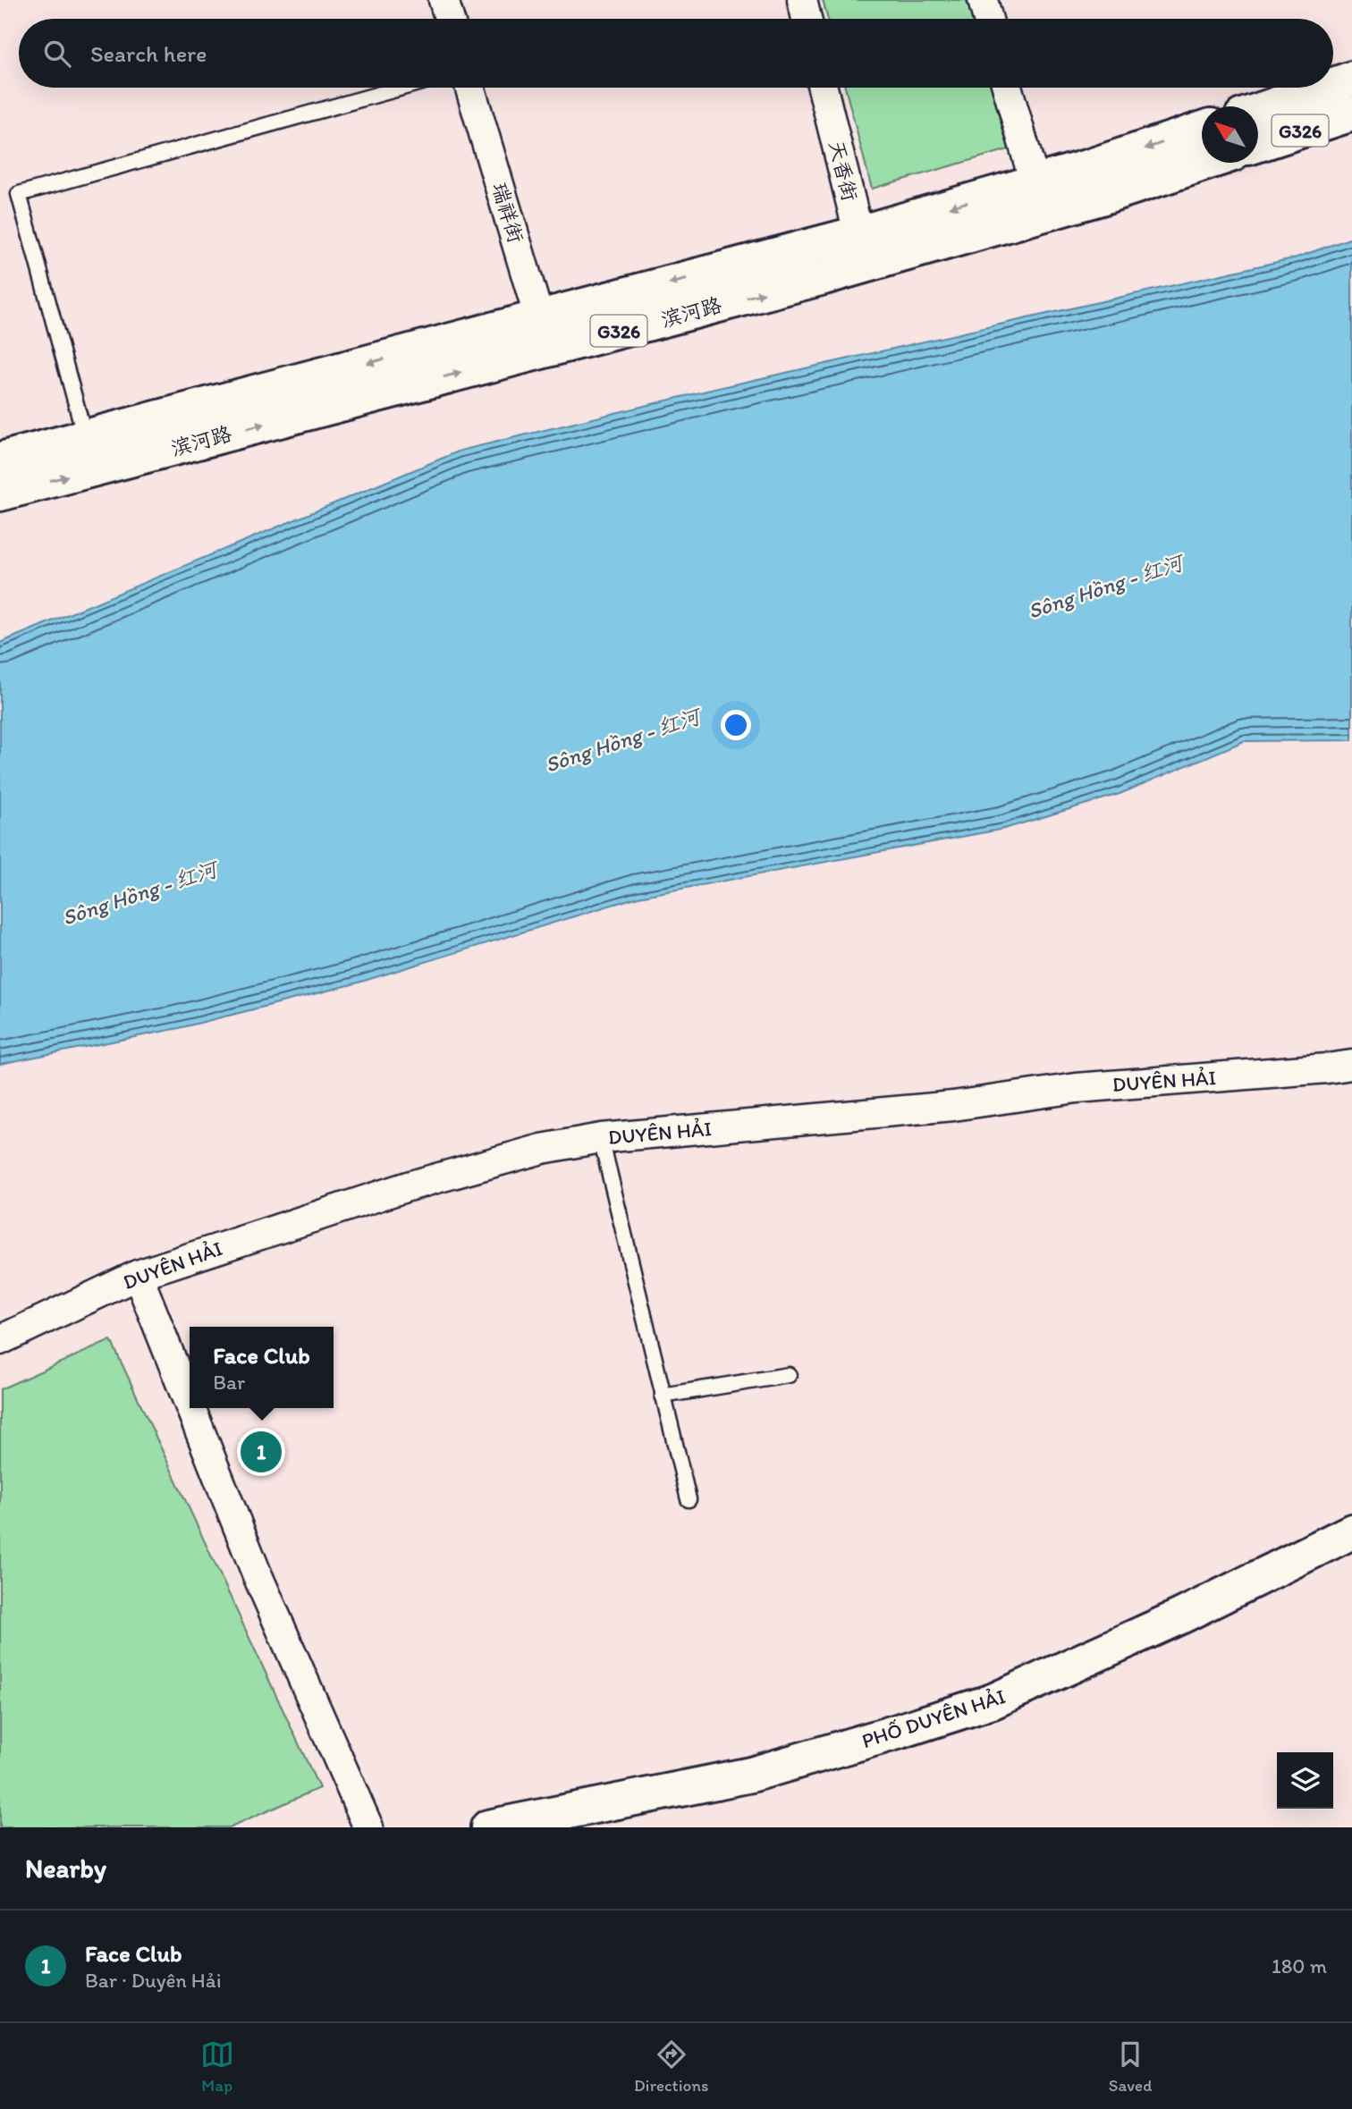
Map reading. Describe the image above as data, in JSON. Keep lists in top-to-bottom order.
{
  "streets": {
    "main road": ["G326", "滨河路", "PHỐ DUYÊN HẢI"],
    "street": ["天香街", "瑞祥街", "DUYÊN HẢI"]
  },
  "crossings": [
    ["天香街", "滨河路"],
    ["瑞祥街", "滨河路"]
  ],
  "water": ["Sông Hồng - 红河"],
  "north": "top left",
  "page": {
    "search": "Search here",
    "popup": ["Face Club", "Bar"],
    "pins": "1",
    "heading": "Nearby",
    "list": [
      {
        "mark": "1",
        "name": "Face Club",
        "note": "Bar · Duyên Hải",
        "value": "180 m"
      }
    ],
    "nav": ["Map", "Directions", "Saved"]
  }
}
